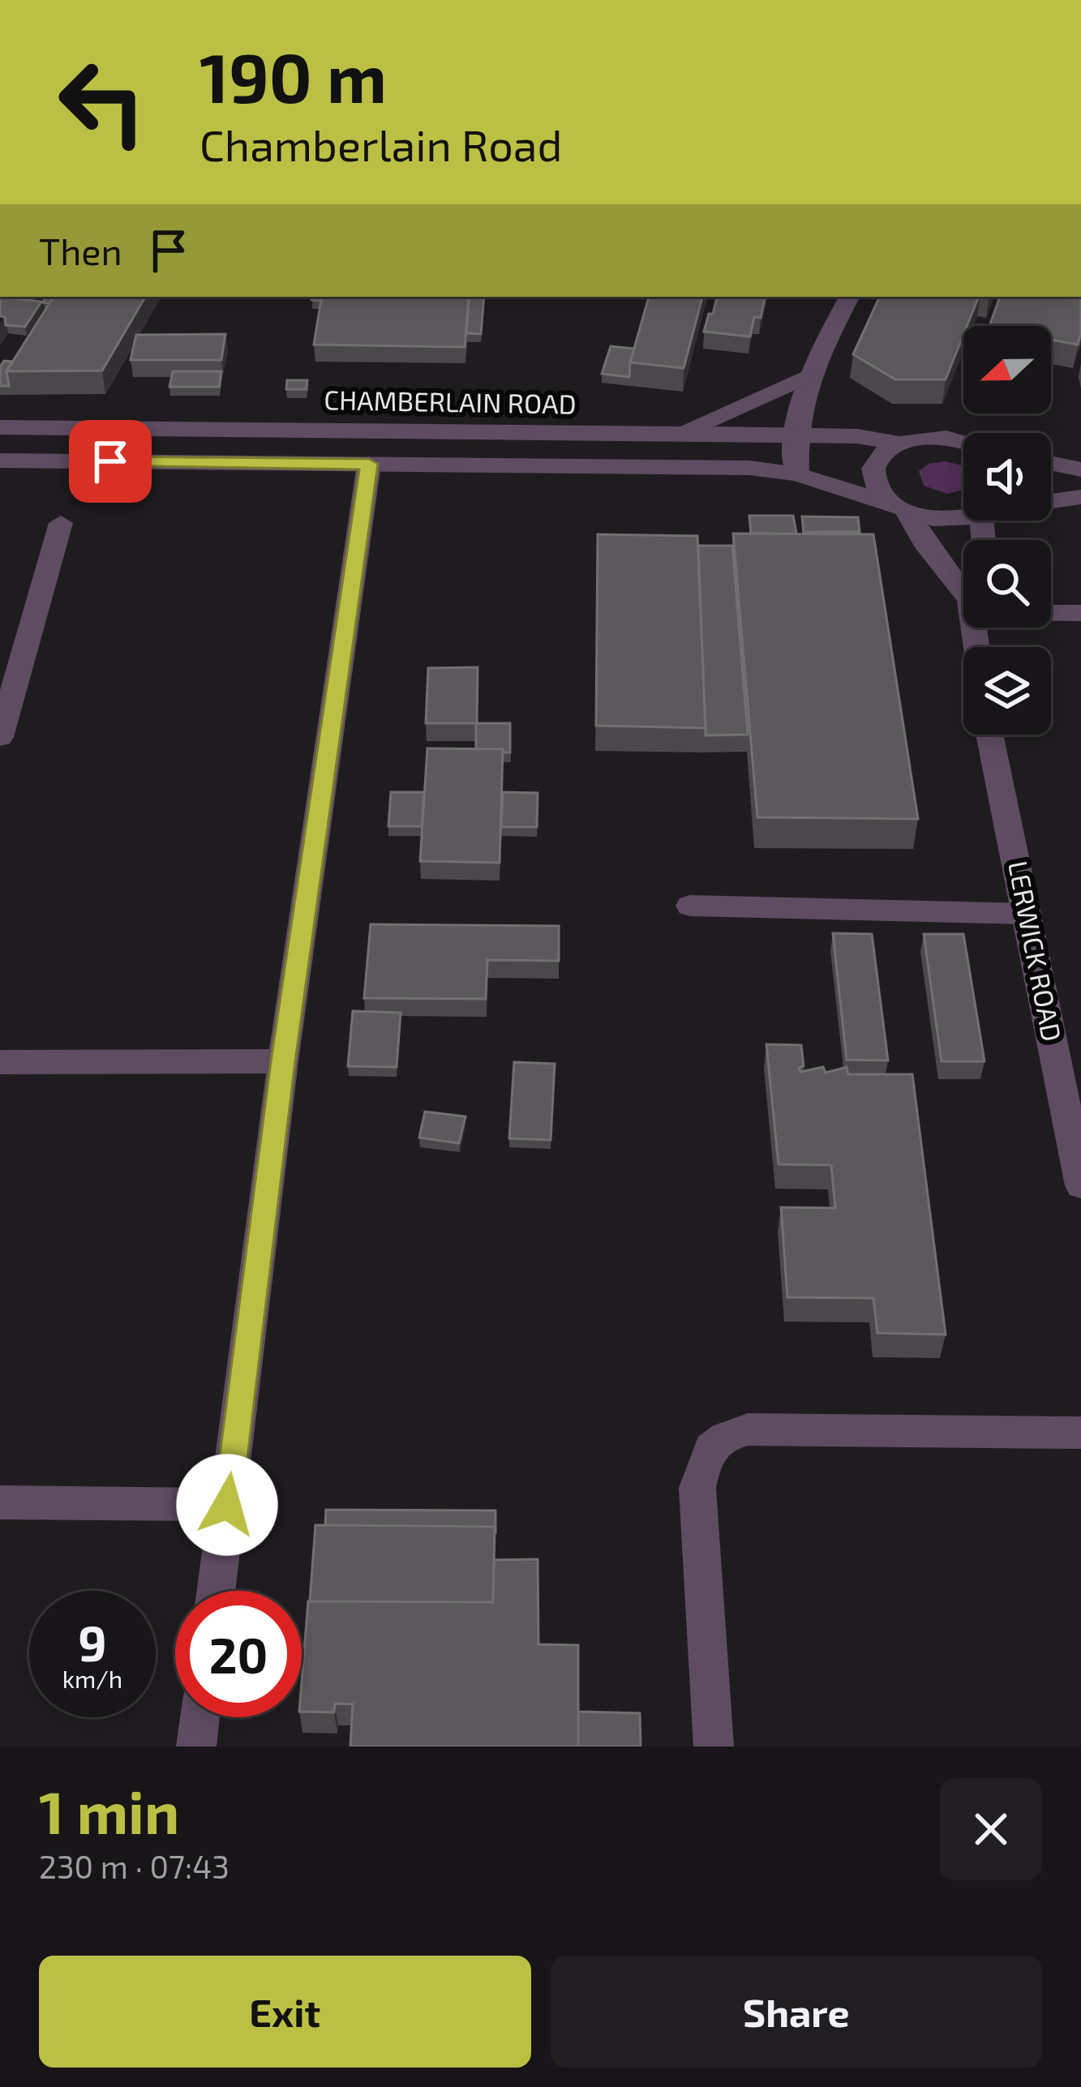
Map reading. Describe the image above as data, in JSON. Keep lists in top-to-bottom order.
{
  "streets": {
    "street": ["CHAMBERLAIN ROAD", "LERWICK ROAD"]
  },
  "north": "left",
  "page": {
    "turn": ["190 m", "Chamberlain Road"],
    "then": "Then",
    "speed": "9 km/h",
    "limit": "20",
    "heading": ["1 min", "230 m · 07:43"],
    "buttons": ["Exit", "Share"]
  }
}
